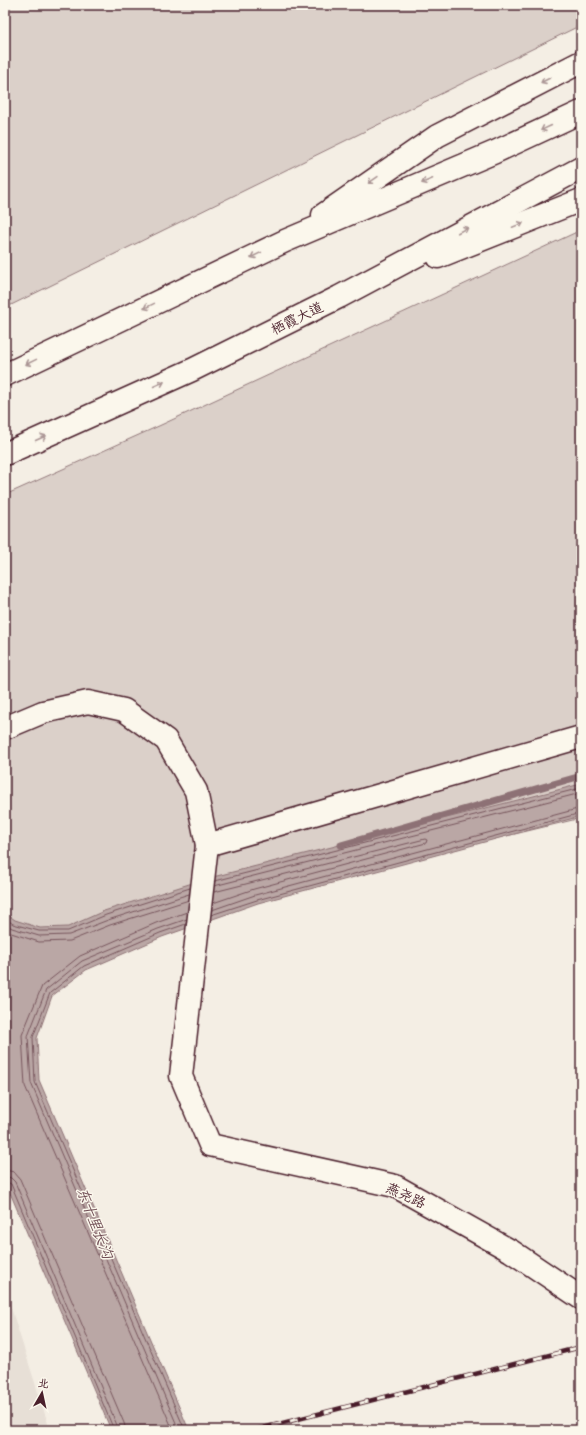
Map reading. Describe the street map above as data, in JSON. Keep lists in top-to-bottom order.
{
  "streets": {
    "main road": ["栖霞大道", "燕尧路"]
  },
  "water": ["东十里长沟"],
  "north": "top"
}
